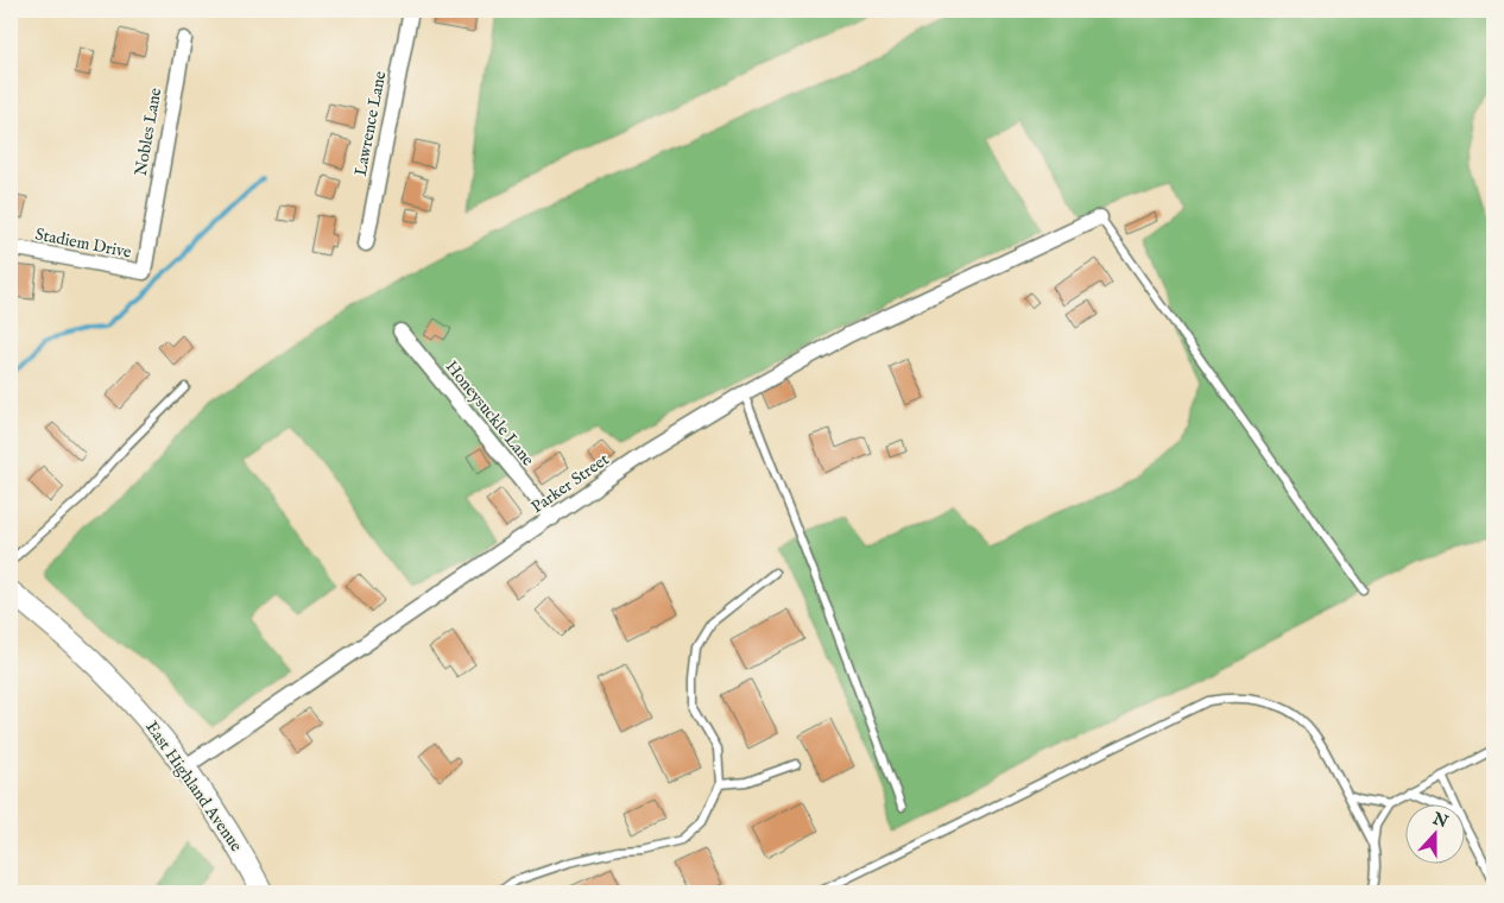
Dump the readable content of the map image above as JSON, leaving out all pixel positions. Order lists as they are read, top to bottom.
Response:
{
  "streets": {
    "street": [
      "Lawrence Lane",
      "Nobles Lane",
      "Stadiem Drive",
      "Honeysuckle Lane",
      "Parker Street",
      "East Highland Avenue"
    ]
  },
  "crossings": [
    ["Nobles Lane", "Stadiem Drive"],
    ["Honeysuckle Lane", "Parker Street"],
    ["Parker Street", "East Highland Avenue"]
  ],
  "north": "top"
}
